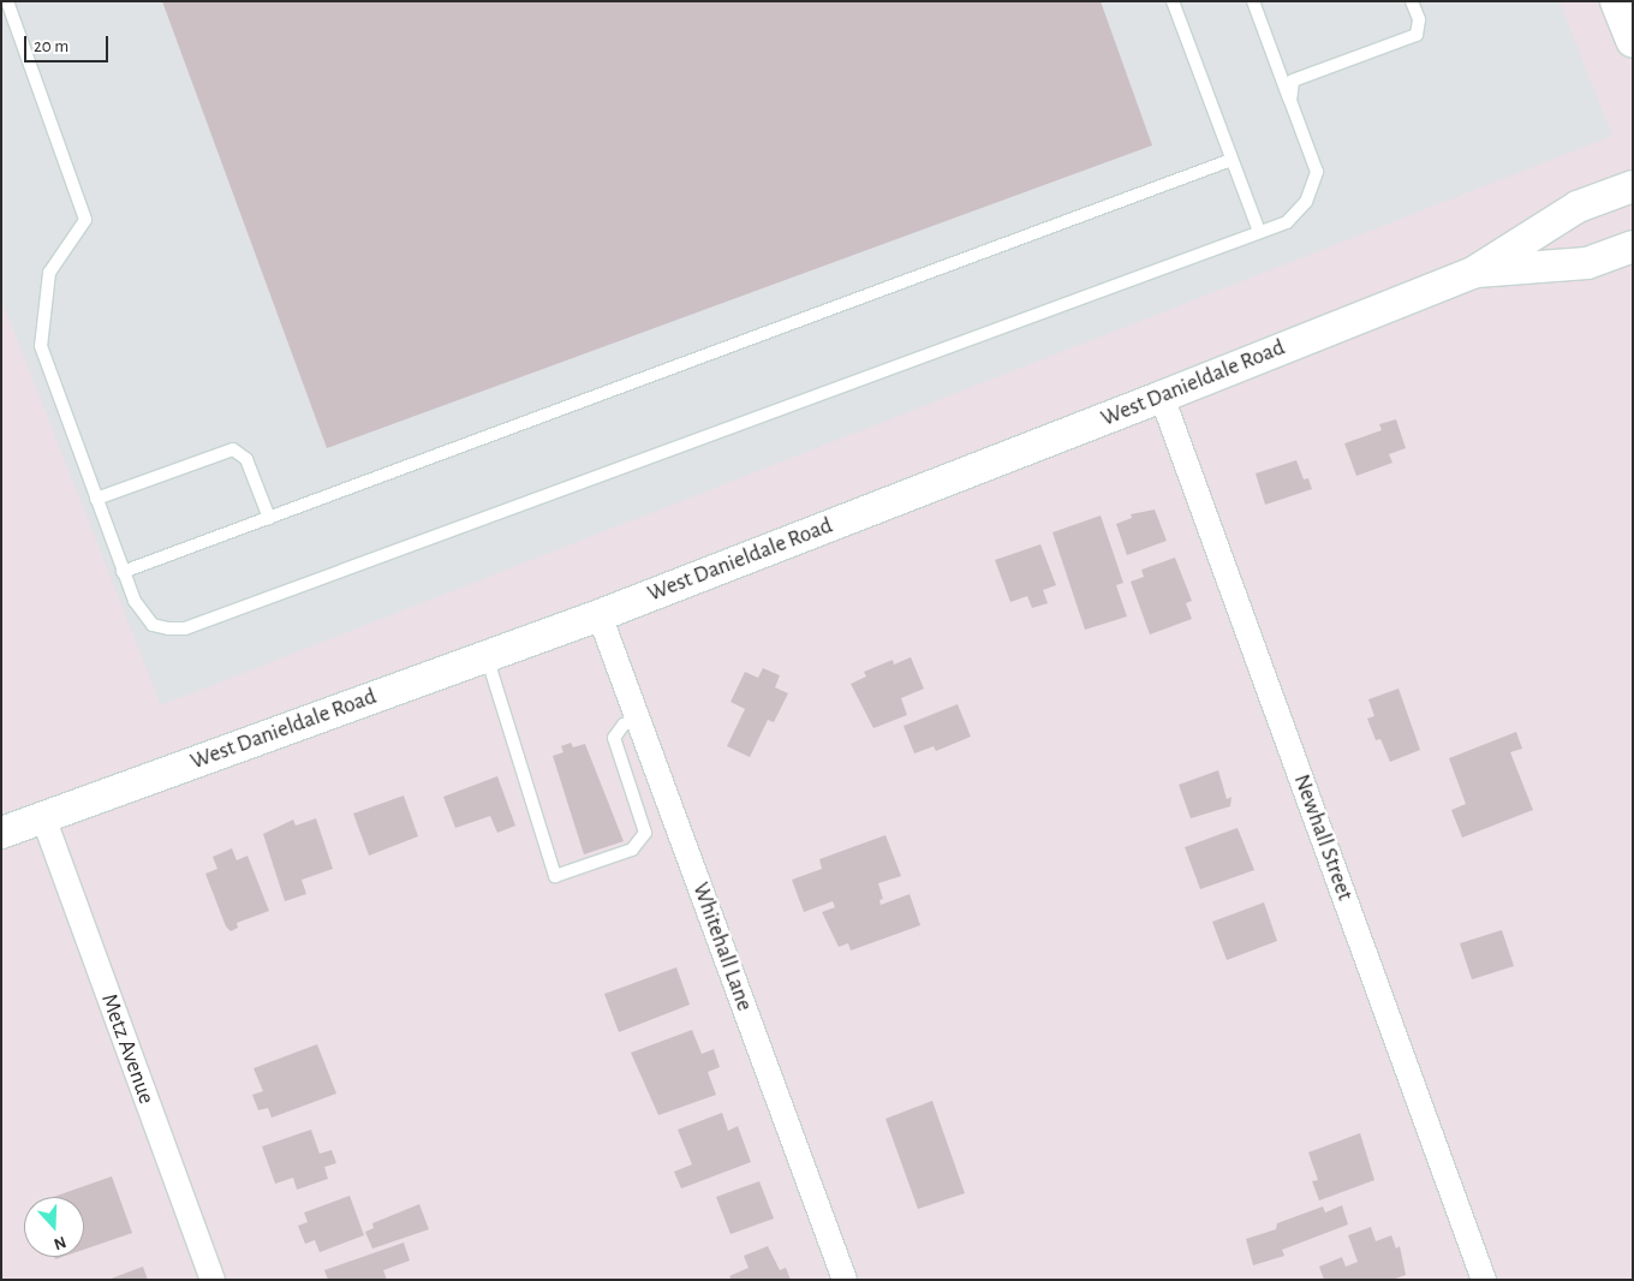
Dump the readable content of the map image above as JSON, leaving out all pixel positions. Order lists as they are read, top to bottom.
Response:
{
  "streets": {
    "street": [
      "West Danieldale Road",
      "Newhall Street",
      "Whitehall Lane",
      "Metz Avenue"
    ]
  },
  "crossings": [
    ["West Danieldale Road", "Newhall Street"],
    ["West Danieldale Road", "Whitehall Lane"],
    ["West Danieldale Road", "Metz Avenue"]
  ],
  "scale_bar": "20 m",
  "north": "bottom"
}
